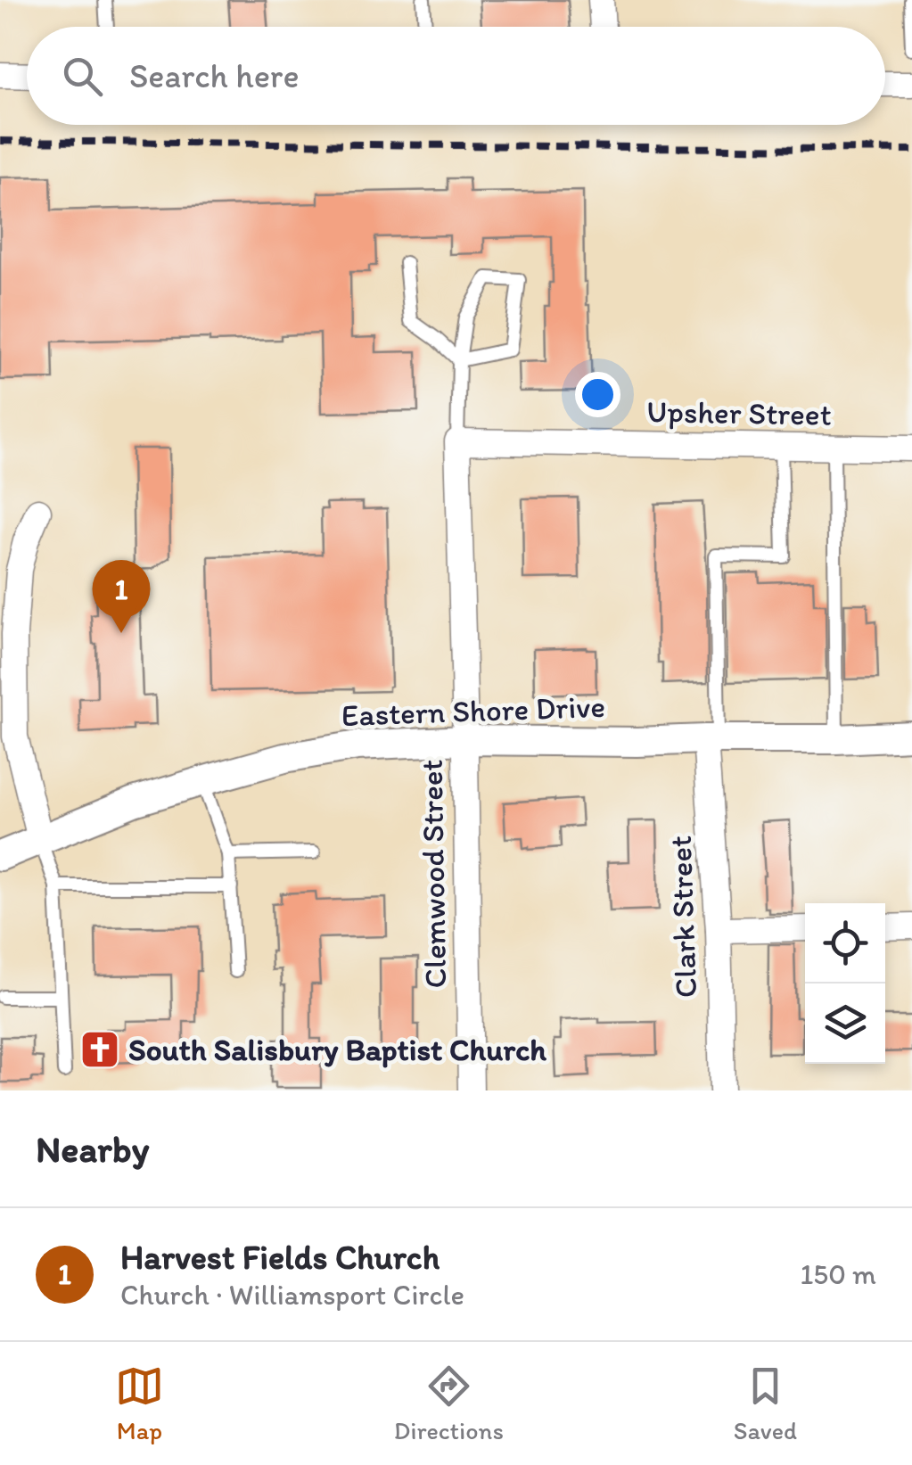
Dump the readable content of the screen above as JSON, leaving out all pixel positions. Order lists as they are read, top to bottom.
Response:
{
  "streets": {
    "street": [
      "Upsher Street",
      "Eastern Shore Drive",
      "Clemwood Street",
      "Clark Street"
    ]
  },
  "crossings": [
    ["Upsher Street", "Clemwood Street"],
    ["Eastern Shore Drive", "Clemwood Street"],
    ["Eastern Shore Drive", "Clark Street"]
  ],
  "places": {
    "church": ["South Salisbury Baptist Church"]
  },
  "page": {
    "search": "Search here",
    "pins": "1",
    "heading": "Nearby",
    "list": [
      {
        "mark": "1",
        "name": "Harvest Fields Church",
        "note": "Church · Williamsport Circle",
        "value": "150 m"
      }
    ],
    "nav": ["Map", "Directions", "Saved"]
  }
}
